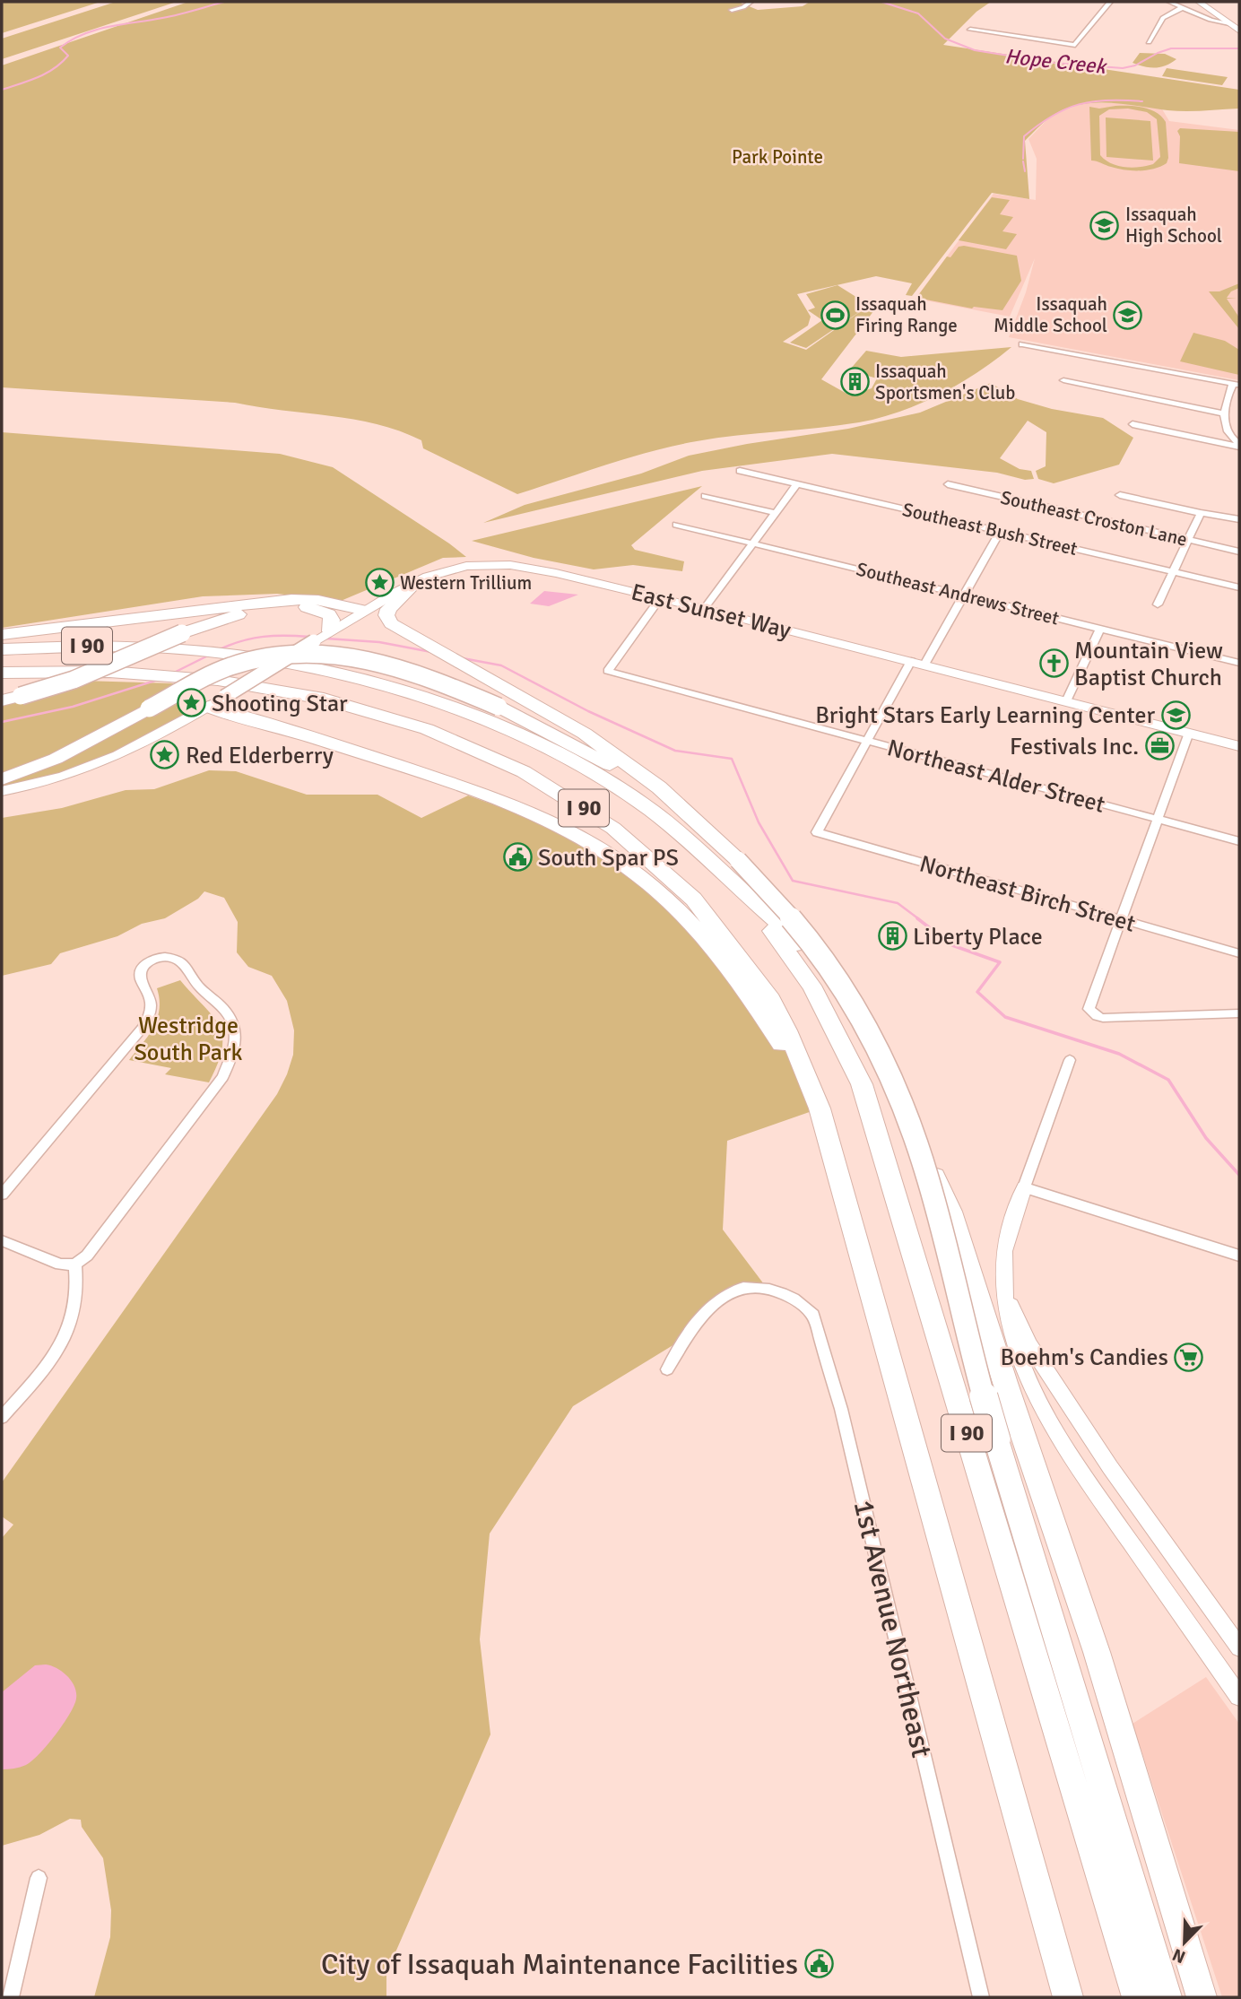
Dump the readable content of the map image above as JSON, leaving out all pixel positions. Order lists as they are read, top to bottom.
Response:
{
  "streets": {
    "highway": ["I 90"],
    "main road": ["East Sunset Way"],
    "street": [
      "Southeast Croston Lane",
      "Southeast Bush Street",
      "Southeast Andrews Street",
      "Northeast Alder Street",
      "Northeast Birch Street",
      "1st Avenue Northeast"
    ]
  },
  "crossings": [
    ["East Sunset Way", "I 90"],
    ["East Sunset Way", "Northeast Alder Street"],
    ["Northeast Alder Street", "Northeast Birch Street"]
  ],
  "water": ["Hope Creek"],
  "parks": ["Park Pointe", "Westridge South Park"],
  "places": {
    "school or university": ["Issaquah High School", "Issaquah Middle School", "Bright Stars Early Learning Center"],
    "sports": ["Issaquah Firing Range"],
    "building": ["Issaquah Sportsmen's Club", "Liberty Place"],
    "place": ["Western Trillium", "Shooting Star", "Red Elderberry"],
    "church": ["Mountain View Baptist Church"],
    "office": ["Festivals Inc."],
    "public building": ["South Spar PS", "City of Issaquah Maintenance Facilities"],
    "supermarket": ["Boehm's Candies"]
  },
  "north": "bottom left"
}
